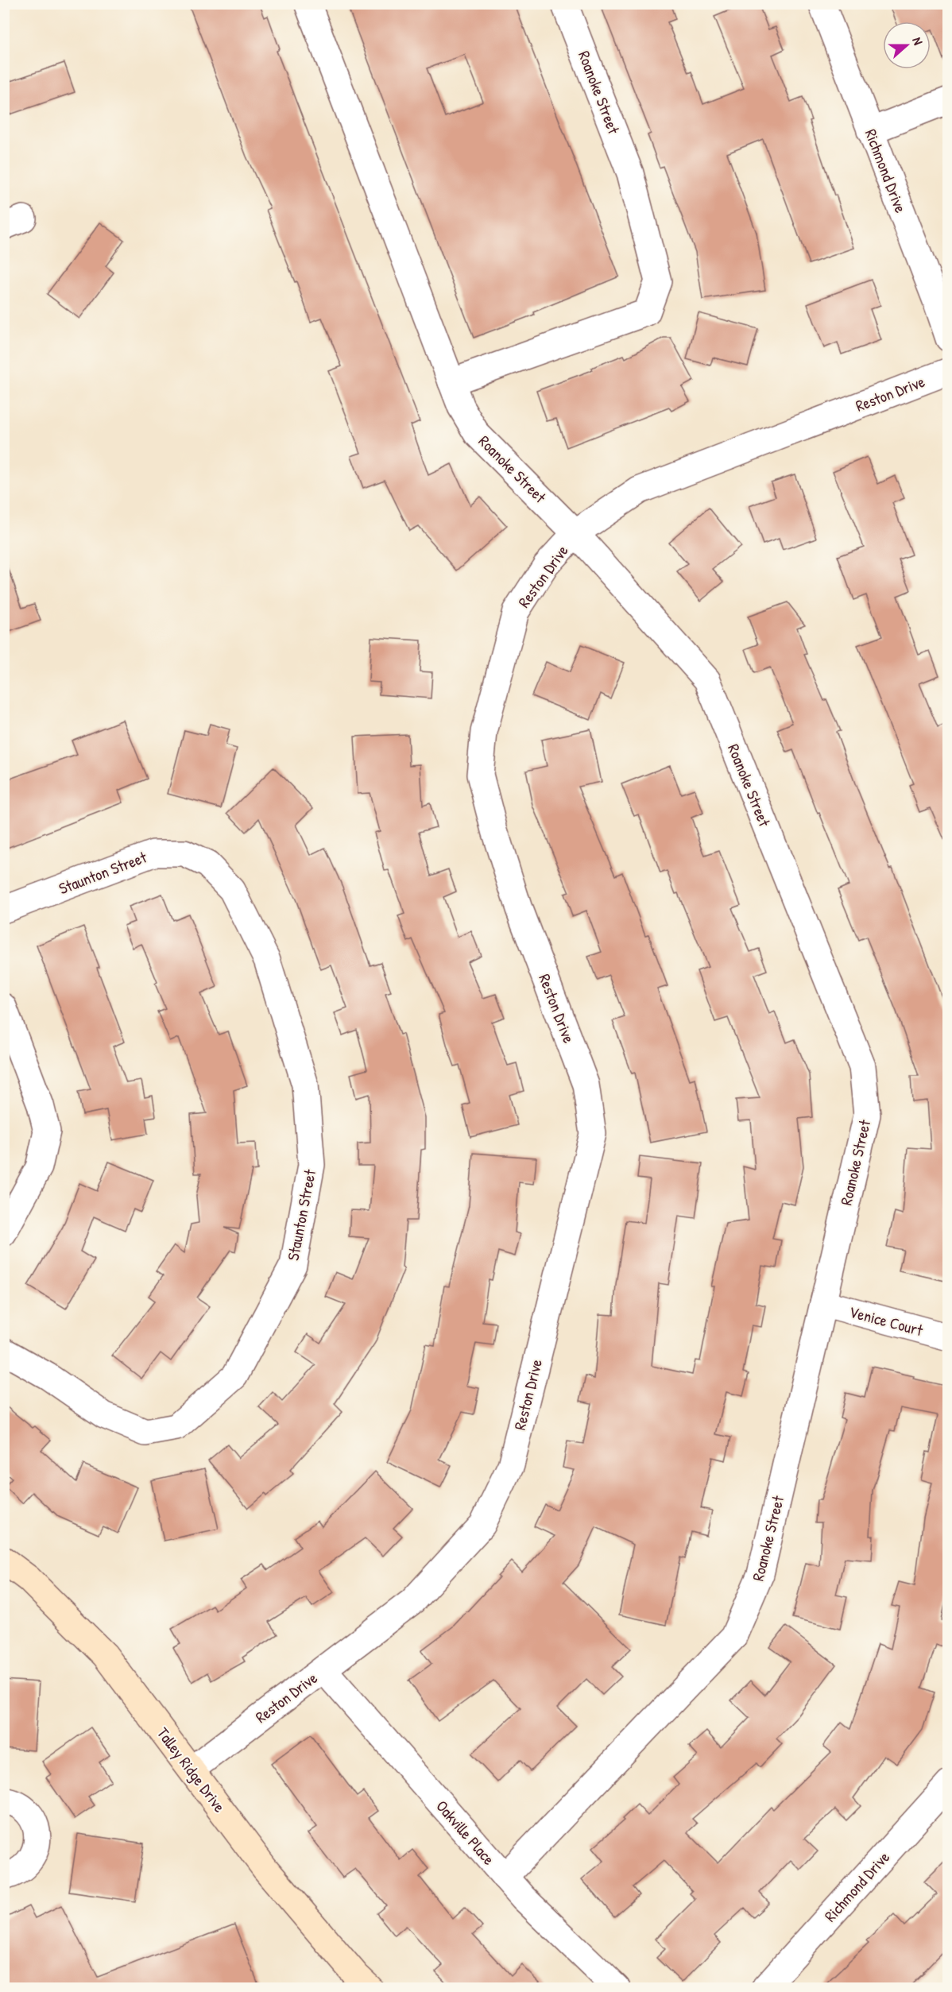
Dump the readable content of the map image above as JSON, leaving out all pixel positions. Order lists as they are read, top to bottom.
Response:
{
  "streets": {
    "street": [
      "Roanoke Street",
      "Richmond Drive",
      "Reston Drive",
      "Staunton Street",
      "Venice Court",
      "Talley Ridge Drive",
      "Oakville Place"
    ]
  },
  "crossings": [
    ["Roanoke Street", "Reston Drive"],
    ["Roanoke Street", "Venice Court"],
    ["Roanoke Street", "Oakville Place"],
    ["Reston Drive", "Talley Ridge Drive"],
    ["Reston Drive", "Oakville Place"]
  ],
  "north": "right"
}
